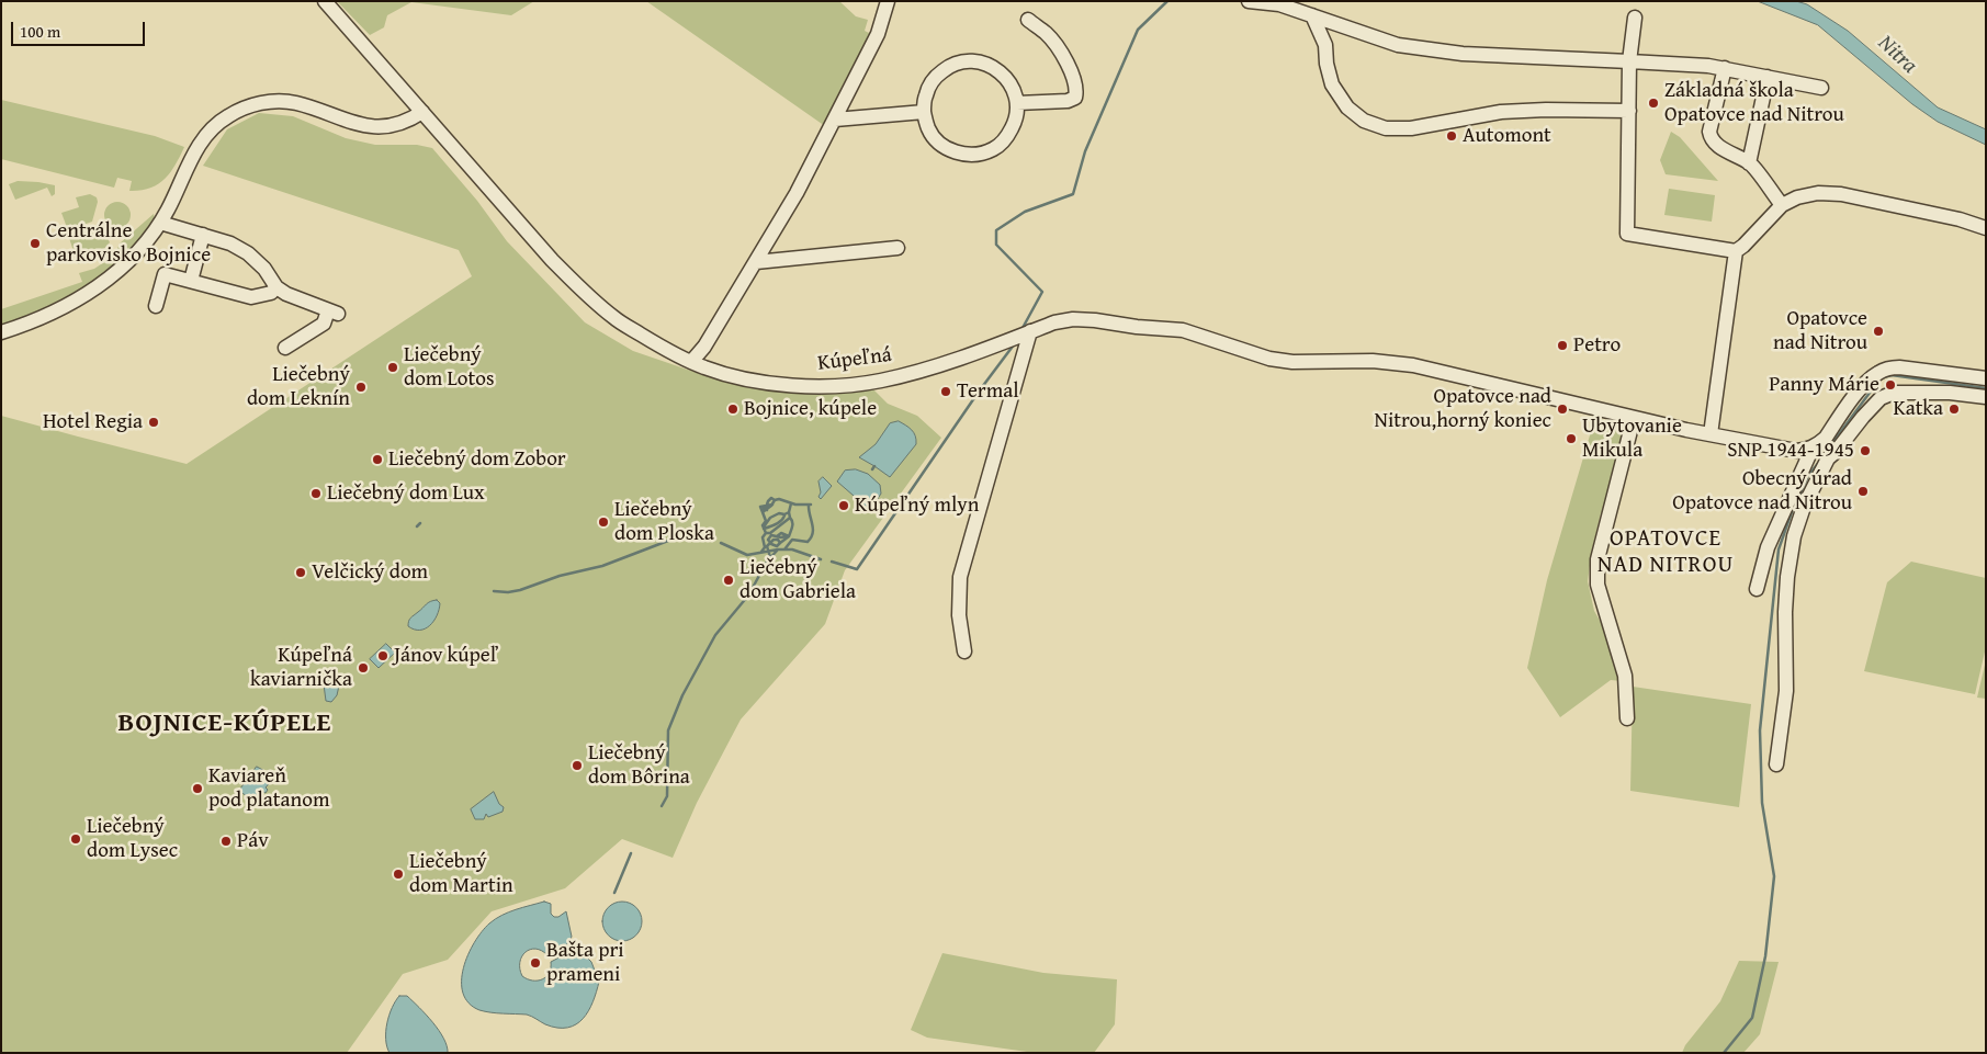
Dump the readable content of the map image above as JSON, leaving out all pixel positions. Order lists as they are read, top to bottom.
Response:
{
  "streets": {
    "street": ["Kúpeľná"]
  },
  "districts": ["OPATOVCE NAD NITROU", "BOJNICE-KÚPELE"],
  "water": ["Nitra"],
  "places": [
    "Základná škola Opatovce nad Nitrou",
    "Automont",
    "Centrálne parkovisko Bojnice",
    "Opatovce nad Nitrou",
    "Petro",
    "Liečebný dom Lotos",
    "Panny Márie",
    "Liečebný dom Leknín",
    "Termal",
    "Bojnice, kúpele",
    "Opatovce nad Nitrou,horný koniec",
    "Katka",
    "Hotel Regia",
    "Ubytovanie Mikula",
    "SNP 1944-1945",
    "Liečebný dom Zobor",
    "Obecný úrad Opatovce nad Nitrou",
    "Liečebný dom Lux",
    "Kúpeľný mlyn",
    "Liečebný dom Ploska",
    "Velčický dom",
    "Liečebný dom Gabriela",
    "Jánov kúpeľ",
    "Kúpeľná kaviarnička",
    "Liečebný dom Bôrina",
    "Kaviareň pod platanom",
    "Liečebný dom Lysec",
    "Páv",
    "Liečebný dom Martin",
    "Bašta pri prameni"
  ],
  "scale_bar": "100 m"
}
